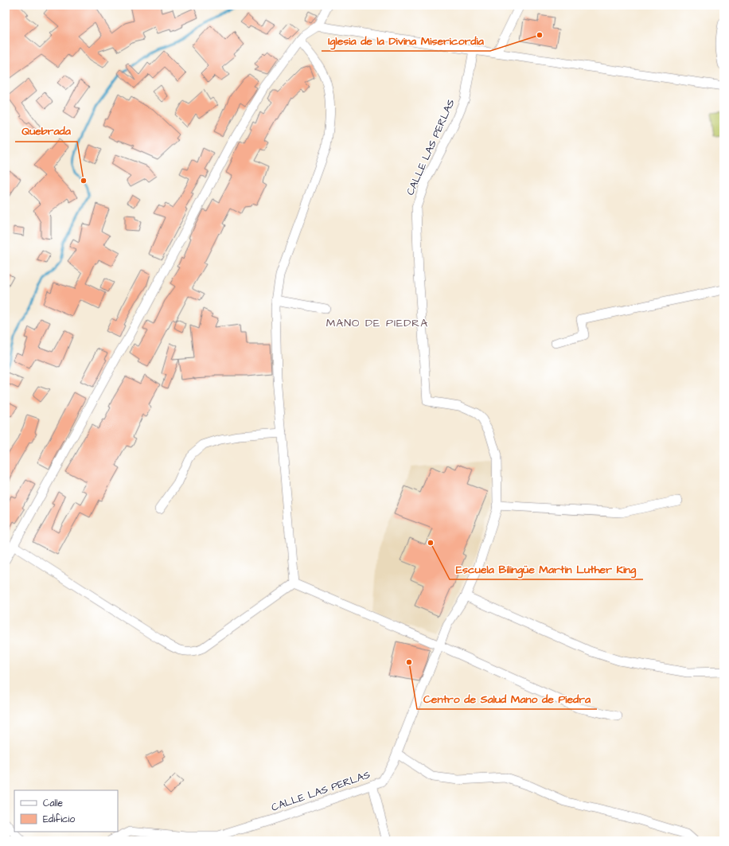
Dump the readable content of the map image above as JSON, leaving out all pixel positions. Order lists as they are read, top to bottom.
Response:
{
  "streets": {
    "street": ["CALLE LAS PERLAS"]
  },
  "districts": ["MANO DE PIEDRA"],
  "places": [
    "Iglesia de la Divina Misericordia",
    "Quebrada",
    "Escuela Bilingüe Martin Luther King",
    "Centro de Salud Mano de Piedra"
  ],
  "legend": ["Calle", "Edificio"]
}
